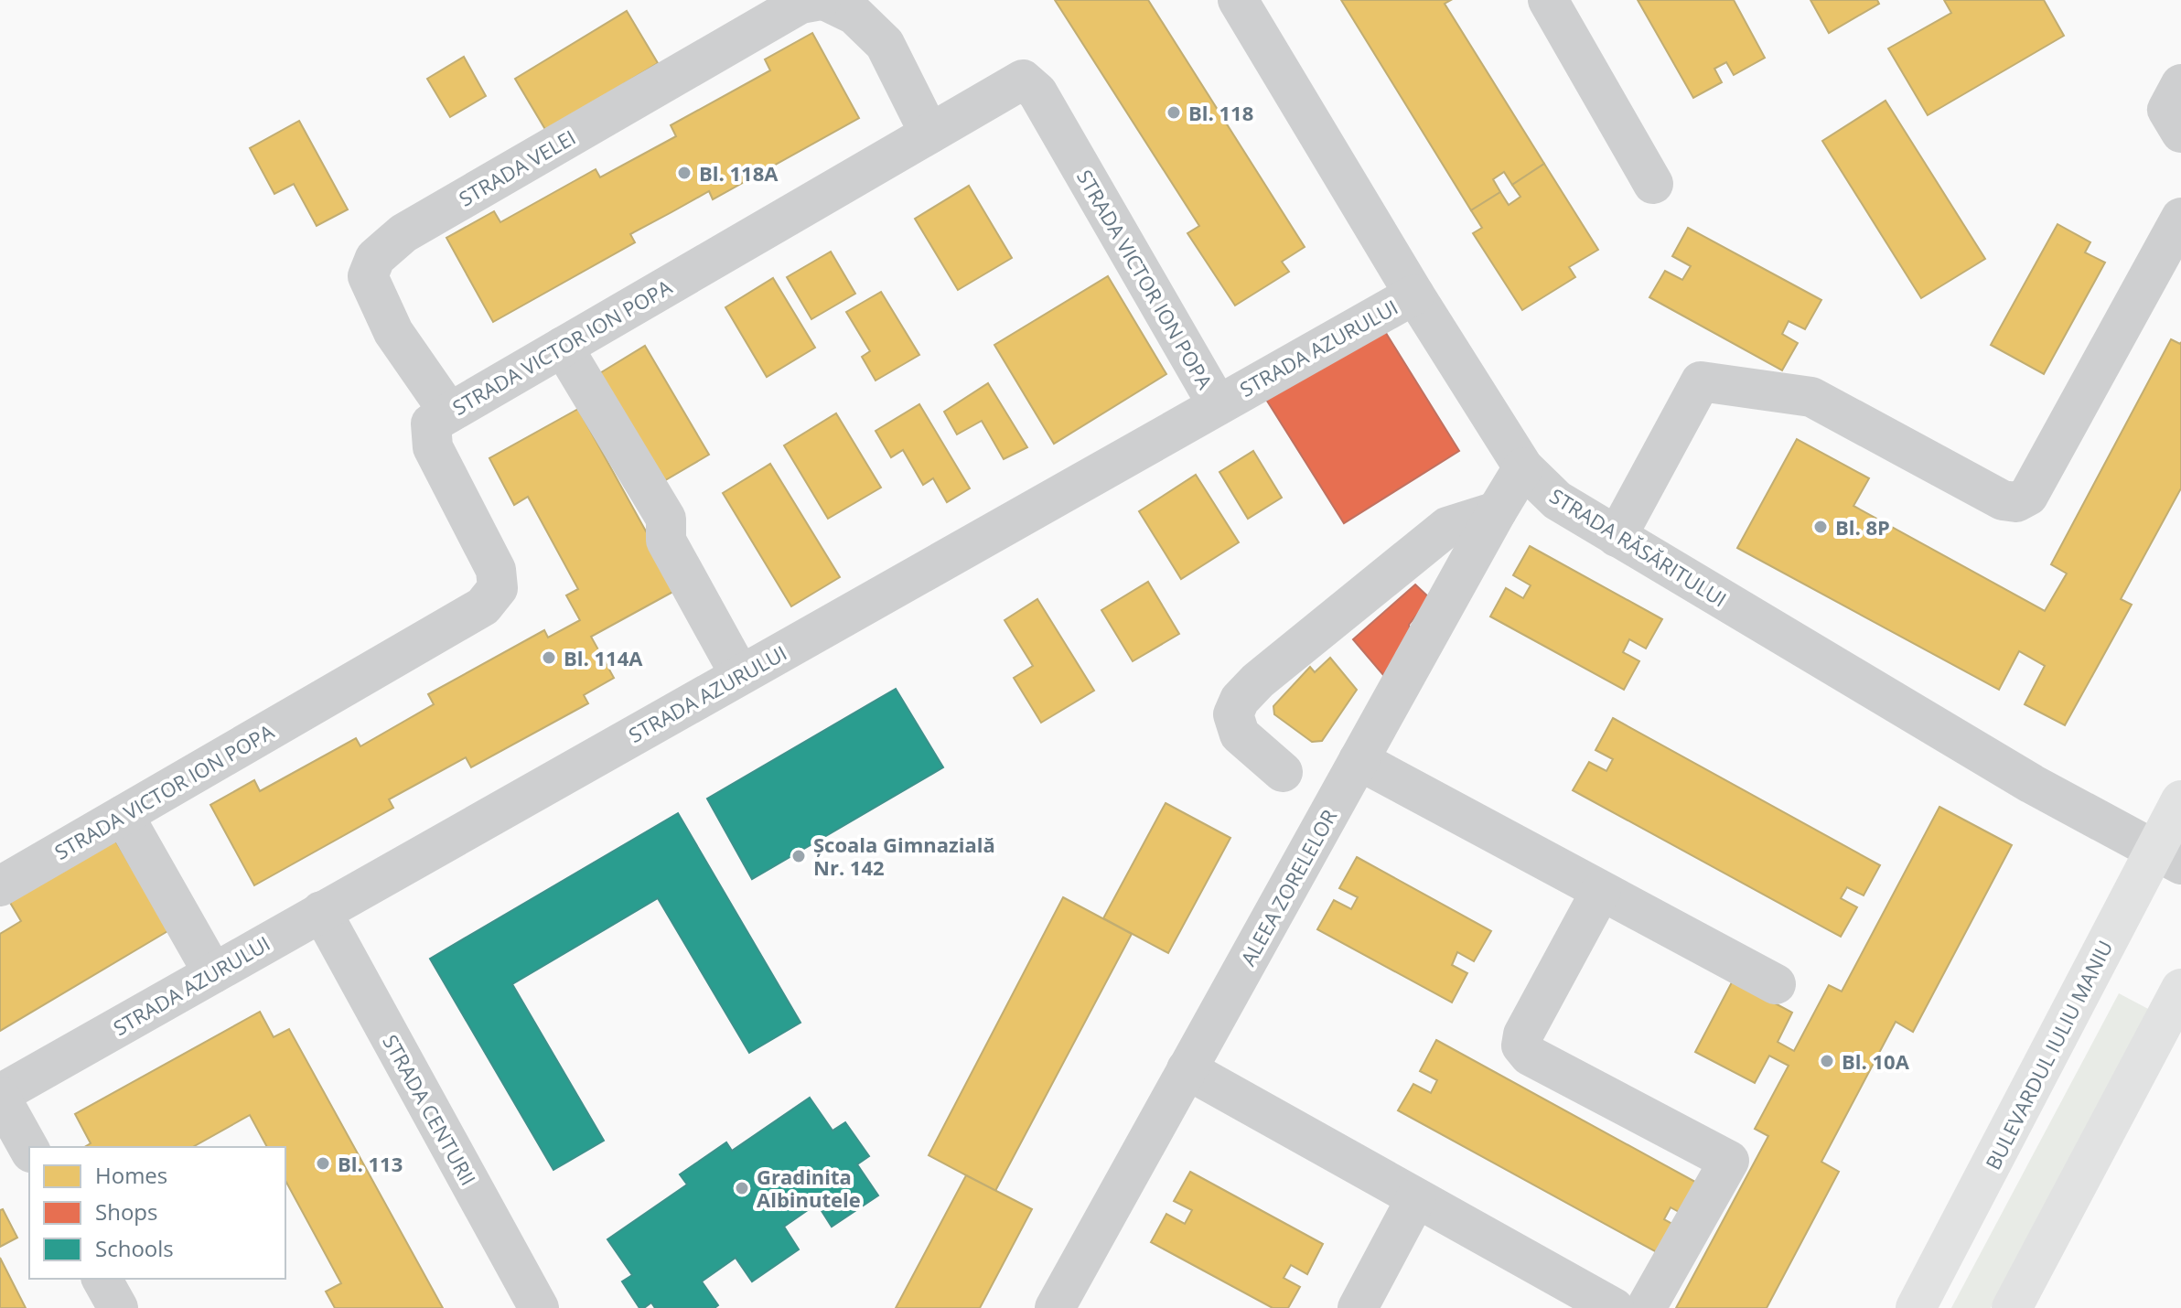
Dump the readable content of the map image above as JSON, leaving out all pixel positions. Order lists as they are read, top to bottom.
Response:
{
  "streets": {
    "main road": ["BULEVARDUL IULIU MANIU"],
    "street": [
      "STRADA VELEI",
      "STRADA VICTOR ION POPA",
      "STRADA AZURULUI",
      "STRADA RĂSĂRITULUI",
      "ALEEA ZORELELOR",
      "STRADA CENTURII"
    ]
  },
  "crossings": [
    ["STRADA VELEI", "STRADA VICTOR ION POPA"],
    ["STRADA VICTOR ION POPA", "STRADA AZURULUI"],
    ["STRADA AZURULUI", "STRADA RĂSĂRITULUI"],
    ["STRADA AZURULUI", "STRADA CENTURII"],
    ["STRADA RĂSĂRITULUI", "ALEEA ZORELELOR"],
    ["STRADA RĂSĂRITULUI", "BULEVARDUL IULIU MANIU"]
  ],
  "places": [
    "Bl. 118",
    "Bl. 118A",
    "Bl. 8P",
    "Bl. 114A",
    "Școala Gimnazială Nr. 142",
    "Bl. 10A",
    "Bl. 113",
    "Gradinita Albinutele"
  ],
  "legend": ["Homes", "Shops", "Schools"]
}
